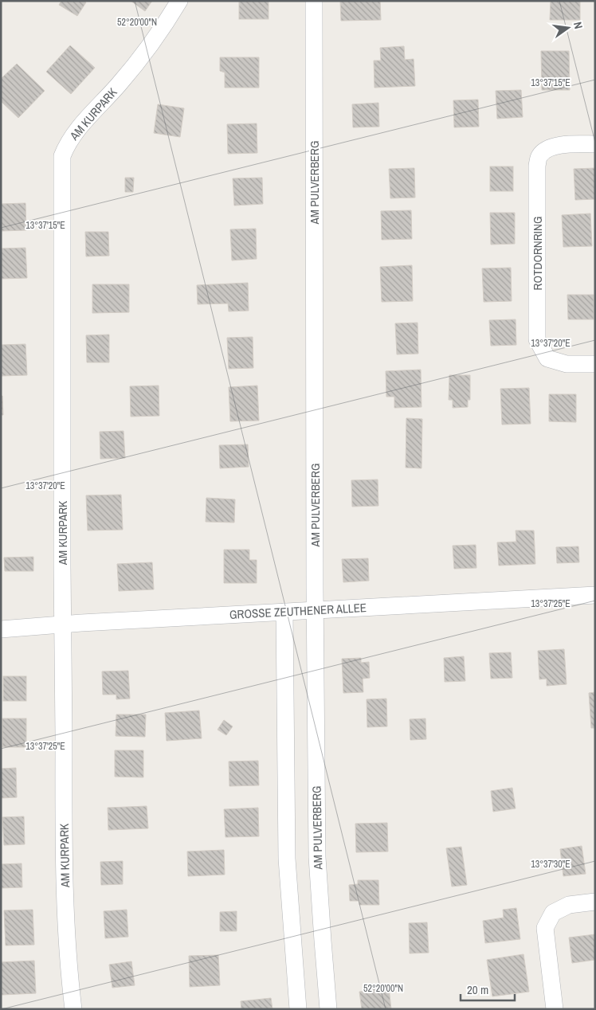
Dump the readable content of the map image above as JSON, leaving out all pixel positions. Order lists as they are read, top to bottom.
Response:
{
  "streets": {
    "street": [
      "AM KURPARK",
      "AM PULVERBERG",
      "ROTDORNRING",
      "GROSSE ZEUTHENER ALLEE"
    ]
  },
  "crossings": [
    ["AM KURPARK", "GROSSE ZEUTHENER ALLEE"],
    ["AM PULVERBERG", "GROSSE ZEUTHENER ALLEE"]
  ],
  "scale_bar": "20 m",
  "north": "right",
  "coordinates": [
    "52°20'00\"N",
    "13°37'15\"E",
    "13°37'20\"E",
    "13°37'25\"E",
    "13°37'30\"E"
  ]
}
